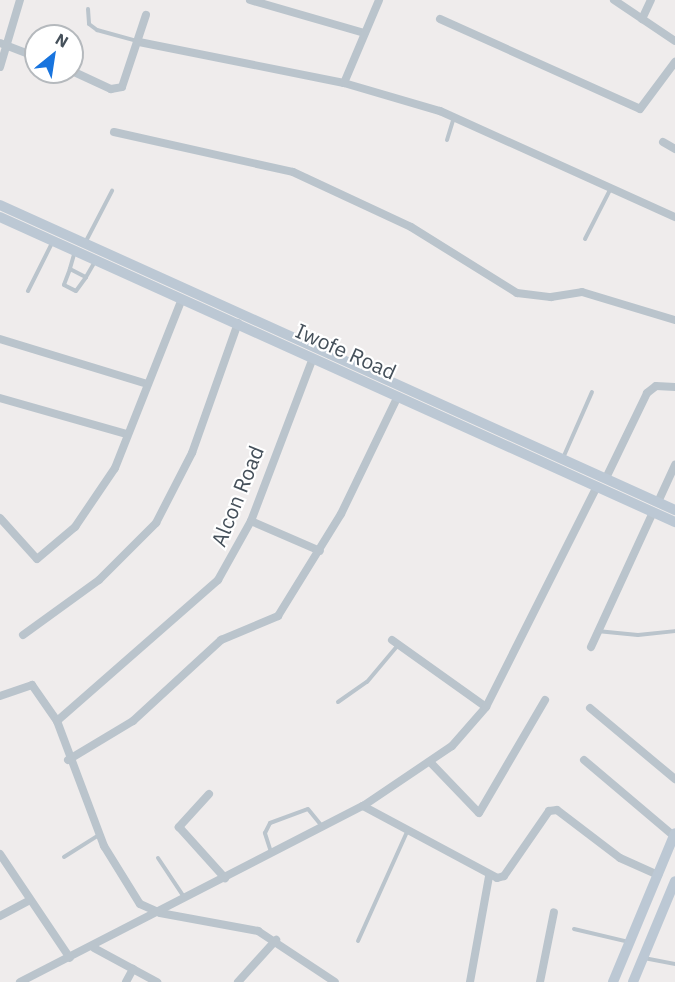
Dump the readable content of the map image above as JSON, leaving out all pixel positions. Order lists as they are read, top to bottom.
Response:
{
  "streets": {
    "street": ["Iwofe Road", "Alcon Road"]
  },
  "crossings": [
    ["Iwofe Road", "Alcon Road"]
  ],
  "north": "top right"
}
